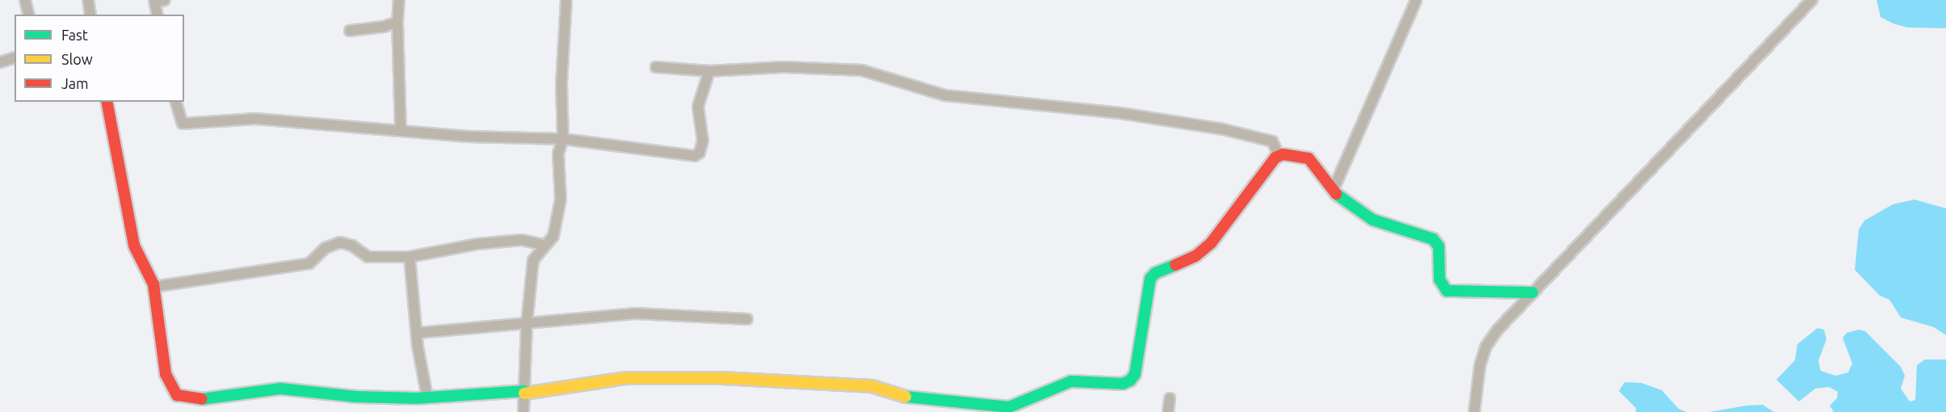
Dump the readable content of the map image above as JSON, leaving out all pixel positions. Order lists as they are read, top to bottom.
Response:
{
  "legend": ["Fast", "Slow", "Jam"]
}
